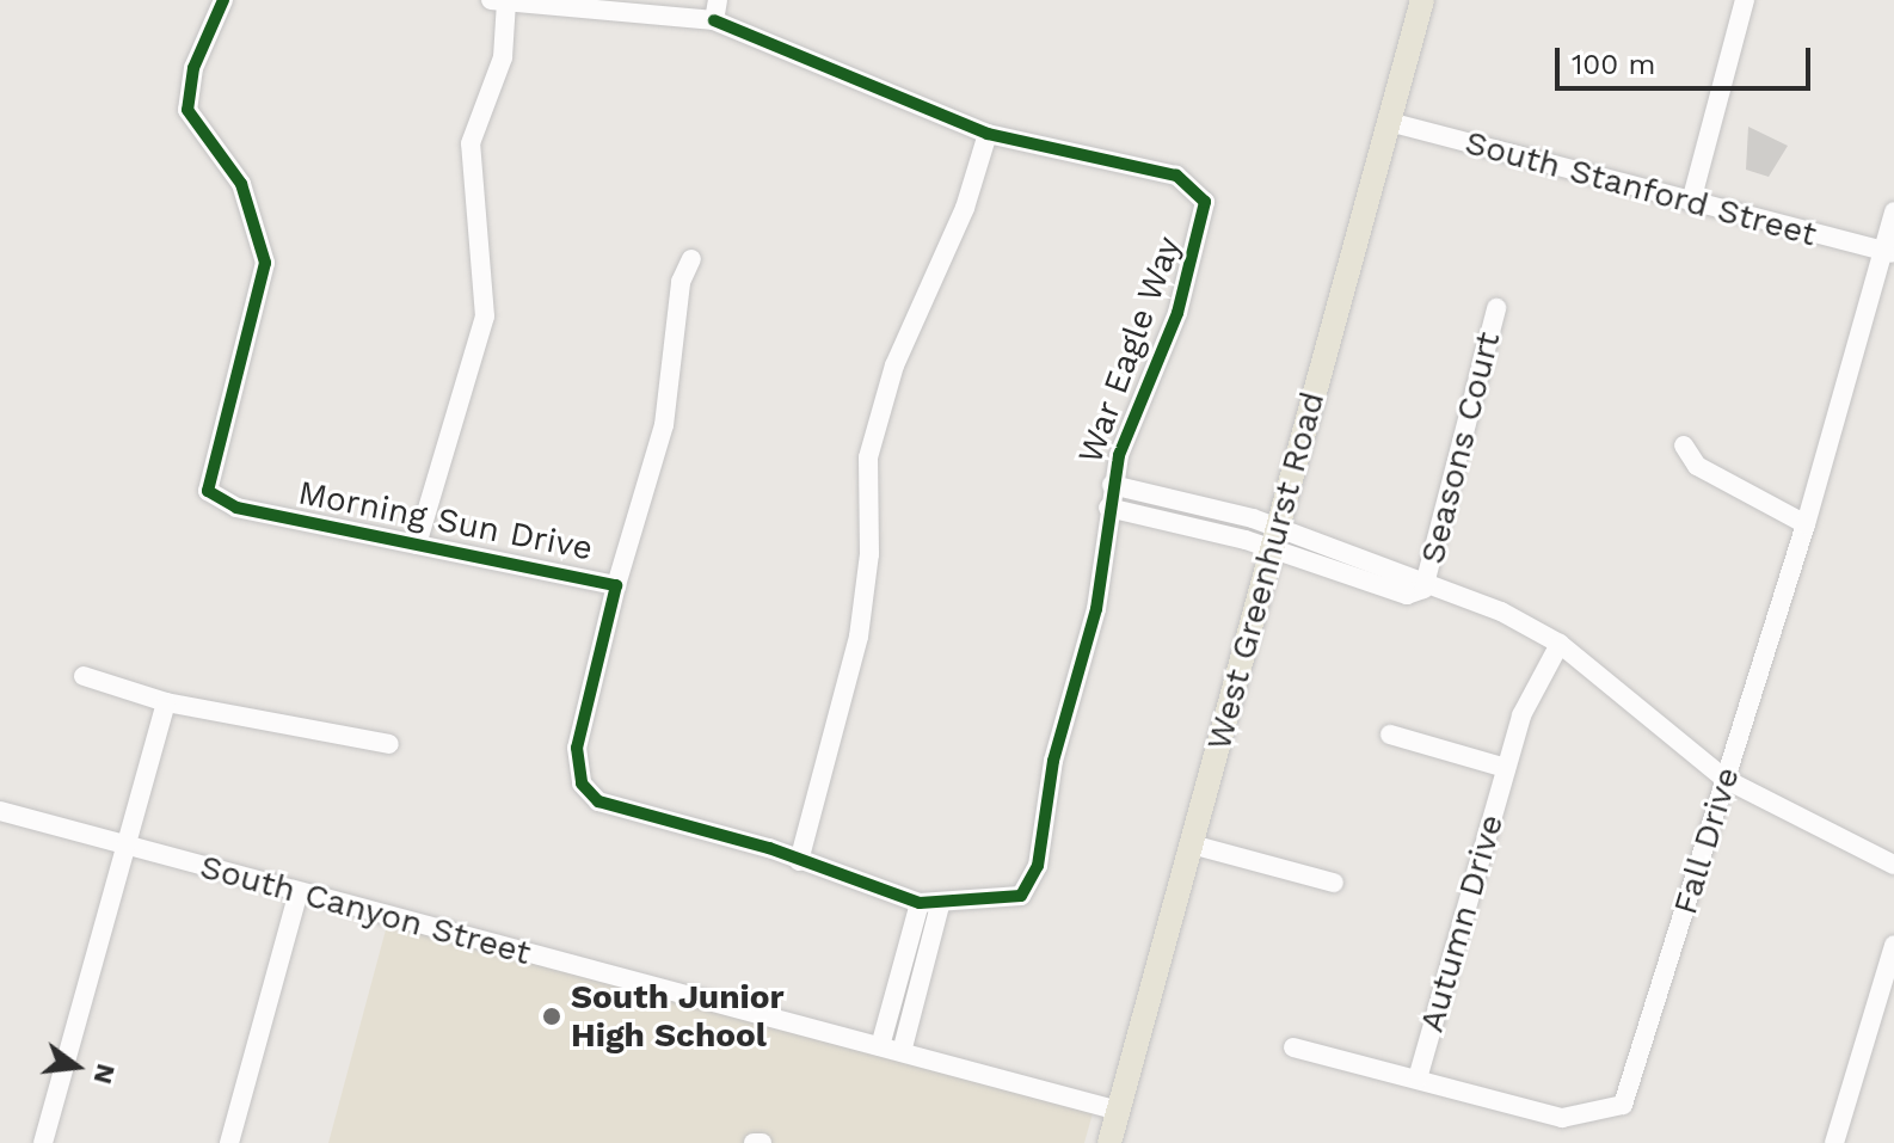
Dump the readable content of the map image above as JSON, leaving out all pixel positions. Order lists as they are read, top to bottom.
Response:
{
  "streets": {
    "main road": ["West Greenhurst Road"],
    "street": [
      "South Stanford Street",
      "War Eagle Way",
      "Seasons Court",
      "Morning Sun Drive",
      "Fall Drive",
      "South Canyon Street",
      "Autumn Drive"
    ]
  },
  "crossings": [
    ["South Stanford Street", "West Greenhurst Road"],
    ["South Stanford Street", "Fall Drive"],
    ["War Eagle Way", "Morning Sun Drive"],
    ["War Eagle Way", "West Greenhurst Road"],
    ["West Greenhurst Road", "South Canyon Street"],
    ["Fall Drive", "Autumn Drive"]
  ],
  "places": ["South Junior High School"],
  "scale_bar": "100 m",
  "north": "right"
}
